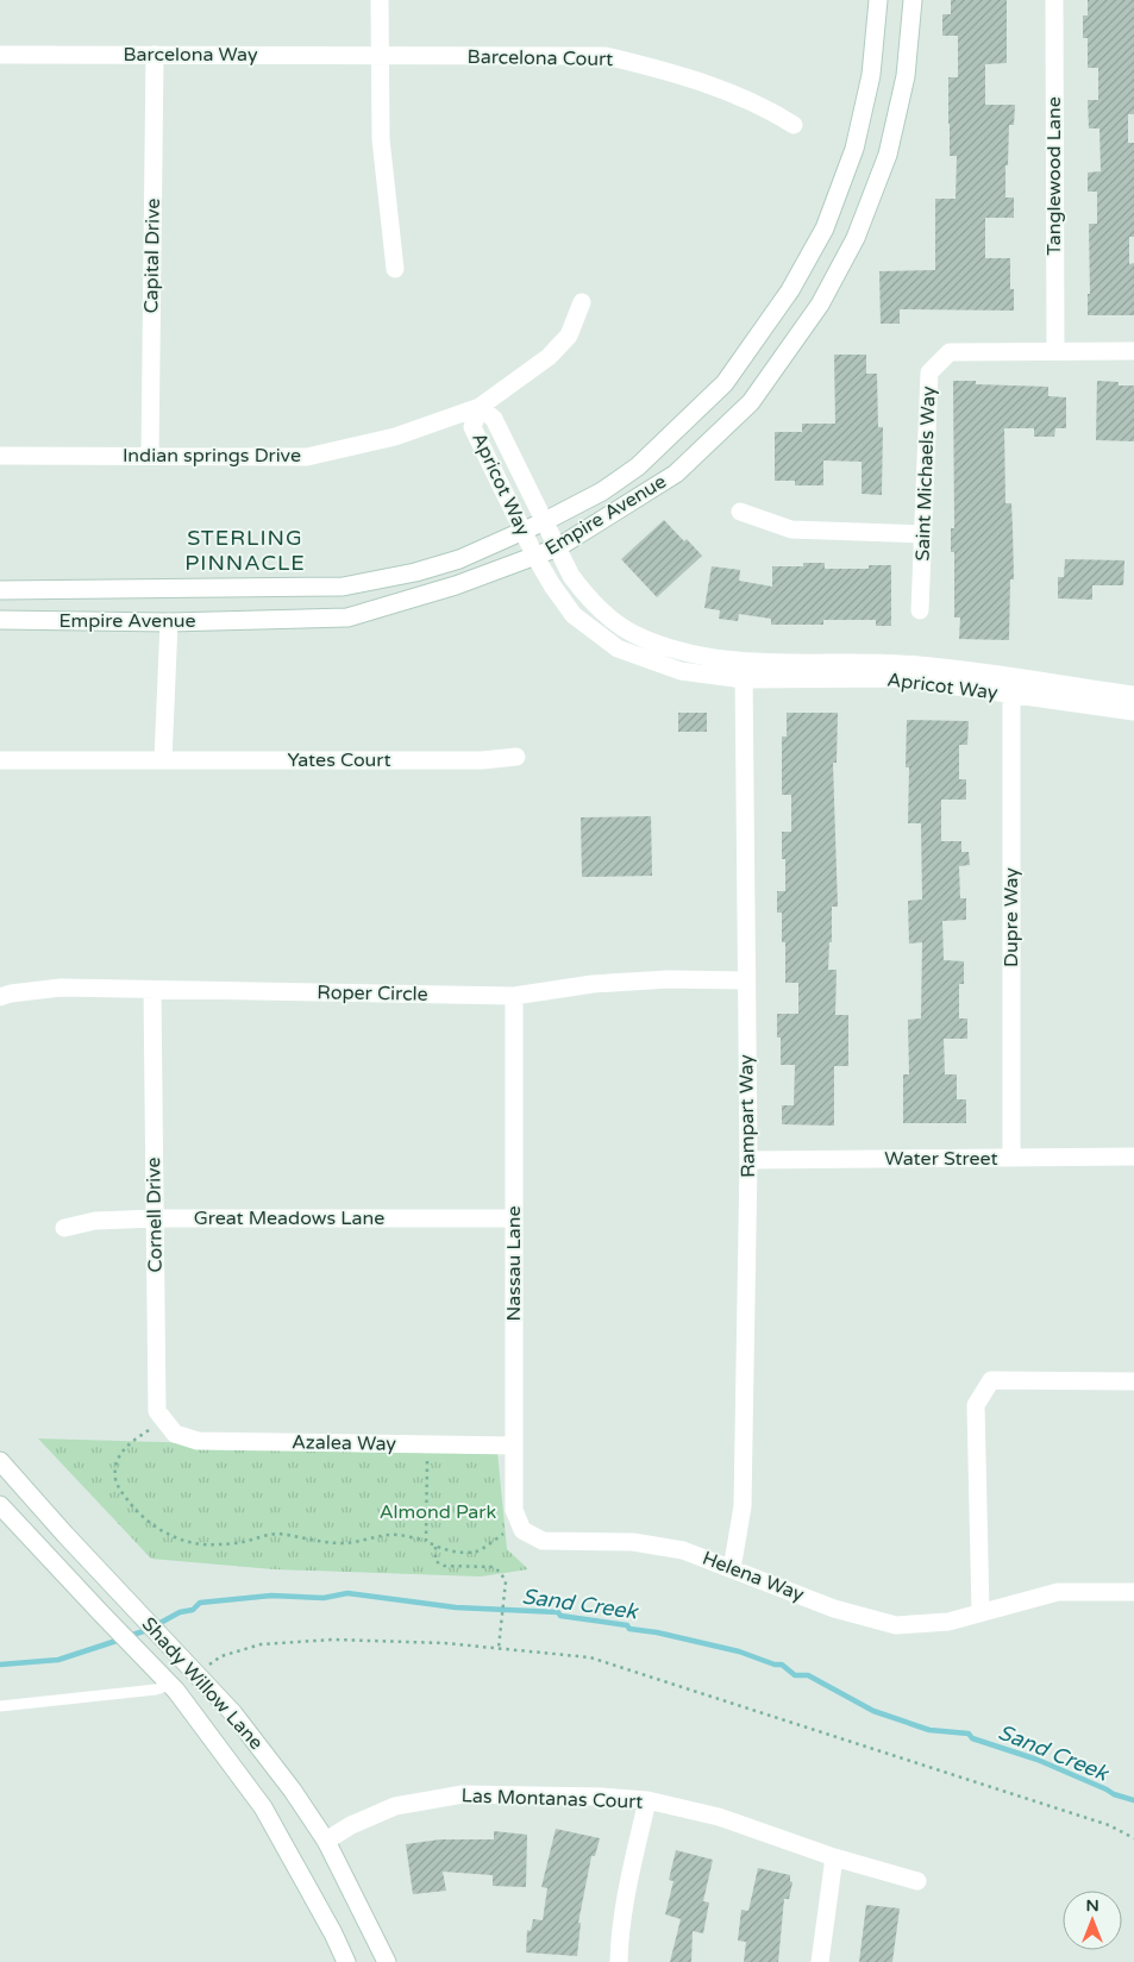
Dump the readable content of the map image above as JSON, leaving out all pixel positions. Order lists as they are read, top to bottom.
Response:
{
  "streets": {
    "street": [
      "Barcelona Way",
      "Barcelona Court",
      "Tanglewood Lane",
      "Capital Drive",
      "Indian springs Drive",
      "Saint Michaels Way",
      "Apricot Way",
      "Empire Avenue",
      "Yates Court",
      "Dupre Way",
      "Roper Circle",
      "Rampart Way",
      "Water Street",
      "Cornell Drive",
      "Great Meadows Lane",
      "Nassau Lane",
      "Azalea Way",
      "Helena Way",
      "Shady Willow Lane",
      "Las Montanas Court"
    ]
  },
  "crossings": [
    ["Barcelona Way", "Barcelona Court"],
    ["Barcelona Way", "Capital Drive"],
    ["Tanglewood Lane", "Saint Michaels Way"],
    ["Capital Drive", "Indian springs Drive"],
    ["Indian springs Drive", "Apricot Way"],
    ["Apricot Way", "Empire Avenue"],
    ["Apricot Way", "Dupre Way"],
    ["Apricot Way", "Rampart Way"],
    ["Dupre Way", "Water Street"],
    ["Roper Circle", "Rampart Way"],
    ["Roper Circle", "Cornell Drive"],
    ["Roper Circle", "Nassau Lane"],
    ["Rampart Way", "Water Street"],
    ["Rampart Way", "Helena Way"],
    ["Cornell Drive", "Great Meadows Lane"],
    ["Cornell Drive", "Azalea Way"],
    ["Great Meadows Lane", "Nassau Lane"],
    ["Nassau Lane", "Azalea Way"],
    ["Nassau Lane", "Helena Way"],
    ["Shady Willow Lane", "Las Montanas Court"]
  ],
  "districts": ["STERLING PINNACLE"],
  "water": ["Sand Creek"],
  "parks": ["Almond Park"],
  "north": "top"
}
